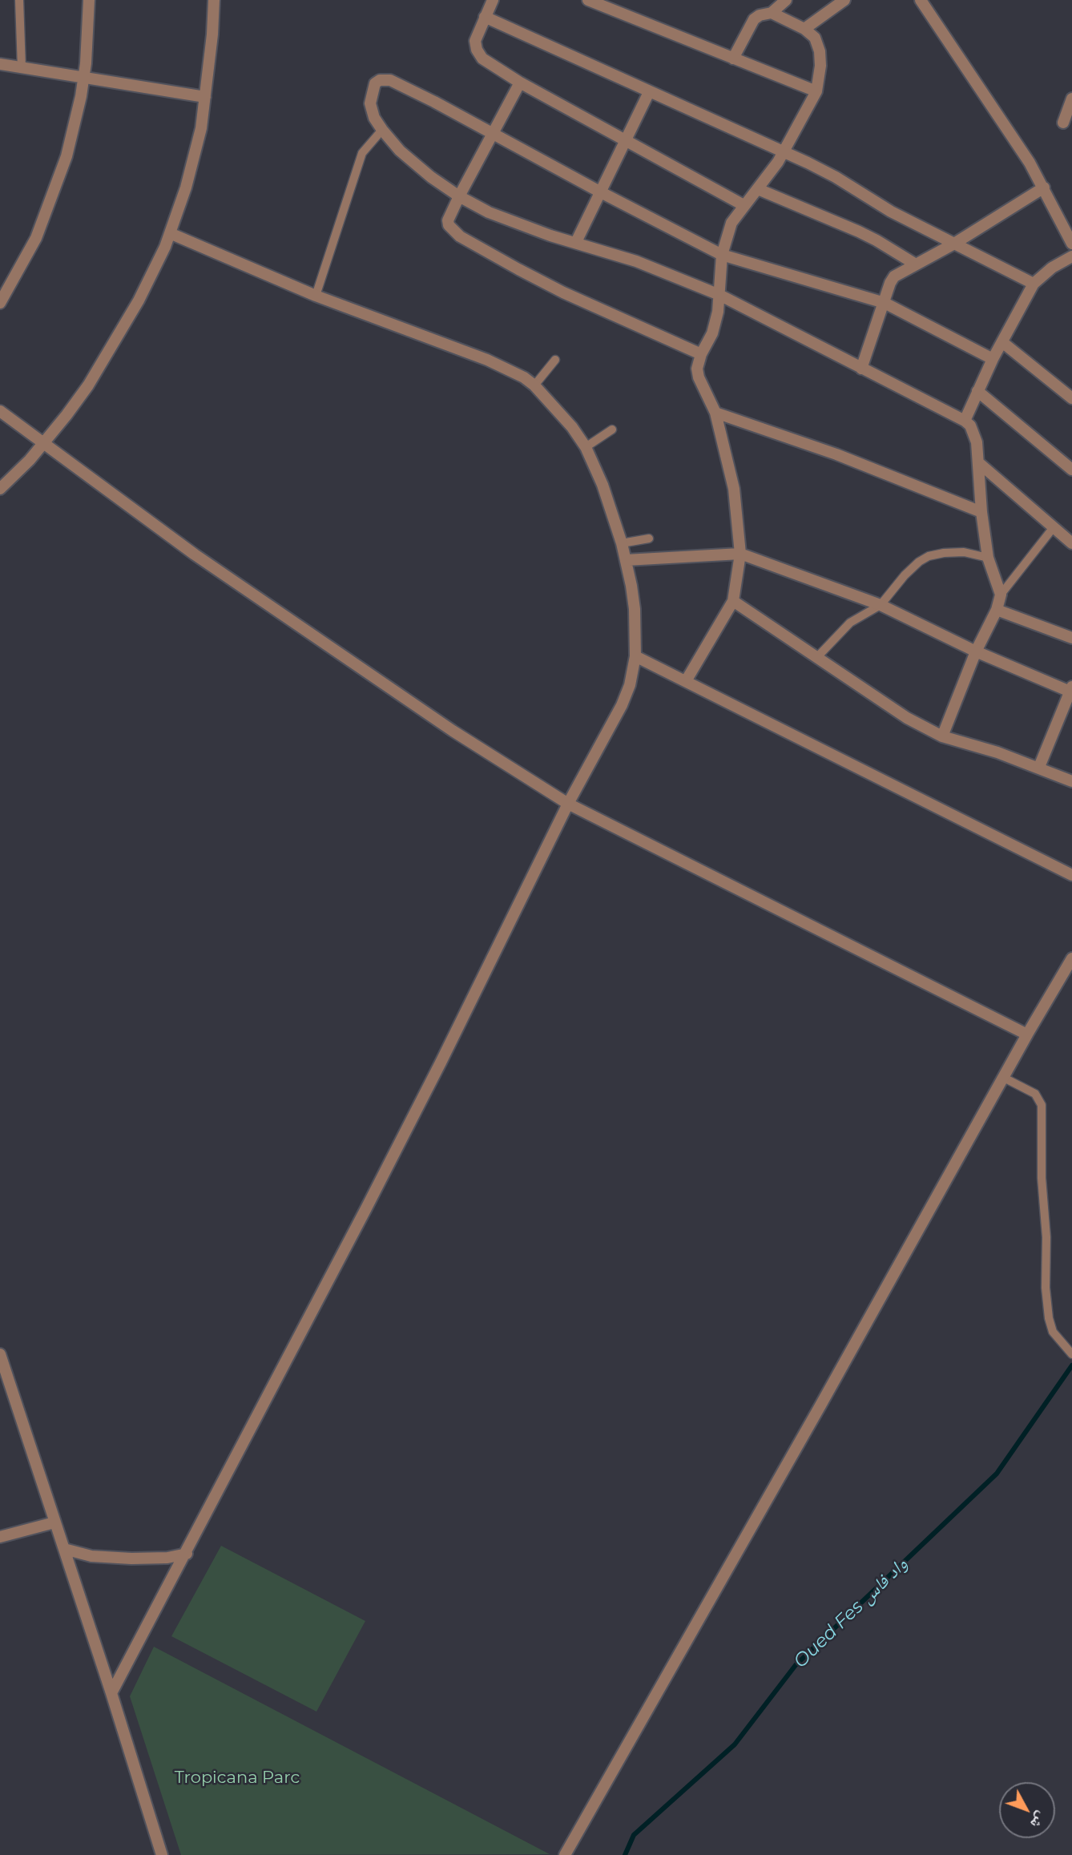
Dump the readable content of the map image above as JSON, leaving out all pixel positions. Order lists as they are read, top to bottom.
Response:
{
  "water": ["Oued Fes واد فاس"],
  "parks": ["Tropicana Parc"],
  "north": "bottom right"
}
